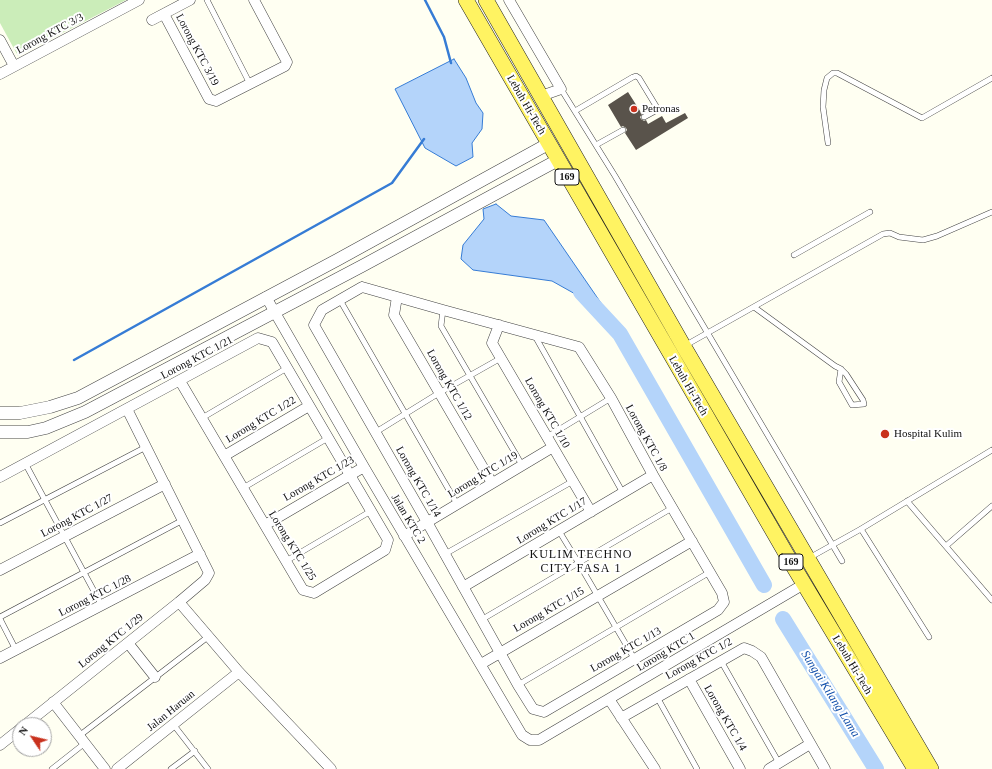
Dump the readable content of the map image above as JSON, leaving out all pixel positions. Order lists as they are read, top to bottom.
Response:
{
  "streets": {
    "main road": ["Lebuh Hi-Tech", "169"],
    "street": [
      "Lorong KTC 3/3",
      "Lorong KTC 3/19",
      "Lorong KTC 1/21",
      "Lorong KTC 1/12",
      "Lorong KTC 1/10",
      "Lorong KTC 1/22",
      "Lorong KTC 1/8",
      "Lorong KTC 1/19",
      "Lorong KTC 1/23",
      "Lorong KTC 1/14",
      "Lorong KTC 1/27",
      "Jalan KTC 2",
      "Lorong KTC 1/17",
      "Lorong KTC 1/25",
      "Lorong KTC 1/28",
      "Lorong KTC 1/15",
      "Lorong KTC 1/29",
      "Lorong KTC 1/13",
      "Lorong KTC 1",
      "Lorong KTC 1/2",
      "Jalan Haruan",
      "Lorong KTC 1/4"
    ]
  },
  "crossings": [
    ["Lebuh Hi-Tech", "Lorong KTC 1"],
    ["Lorong KTC 1/21", "Lorong KTC 1/22"],
    ["Lorong KTC 1/21", "Lorong KTC 1/23"],
    ["Lorong KTC 1/21", "Lorong KTC 1/25"],
    ["Lorong KTC 1/12", "Lorong KTC 1/19"],
    ["Lorong KTC 1/10", "Lorong KTC 1/19"],
    ["Lorong KTC 1/10", "Lorong KTC 1/17"],
    ["Lorong KTC 1/22", "Lorong KTC 1/25"],
    ["Lorong KTC 1/8", "Lorong KTC 1/17"],
    ["Lorong KTC 1/8", "Lorong KTC 1/15"],
    ["Lorong KTC 1/8", "Lorong KTC 1/13"],
    ["Lorong KTC 1/19", "Lorong KTC 1/14"],
    ["Lorong KTC 1/19", "Jalan KTC 2"],
    ["Lorong KTC 1/23", "Jalan KTC 2"],
    ["Lorong KTC 1/23", "Lorong KTC 1/25"],
    ["Lorong KTC 1/14", "Lorong KTC 1/17"],
    ["Lorong KTC 1/14", "Lorong KTC 1/15"],
    ["Lorong KTC 1/14", "Lorong KTC 1/13"],
    ["Jalan KTC 2", "Lorong KTC 1/15"],
    ["Jalan KTC 2", "Lorong KTC 1"],
    ["Lorong KTC 1/28", "Lorong KTC 1/29"],
    ["Lorong KTC 1/15", "Lorong KTC 1/13"],
    ["Lorong KTC 1/2", "Lorong KTC 1/4"]
  ],
  "districts": ["KULIM TECHNO CITY FASA 1"],
  "water": ["Sungai Kilang Lama"],
  "places": ["Petronas", "Hospital Kulim"],
  "north": "top left"
}
